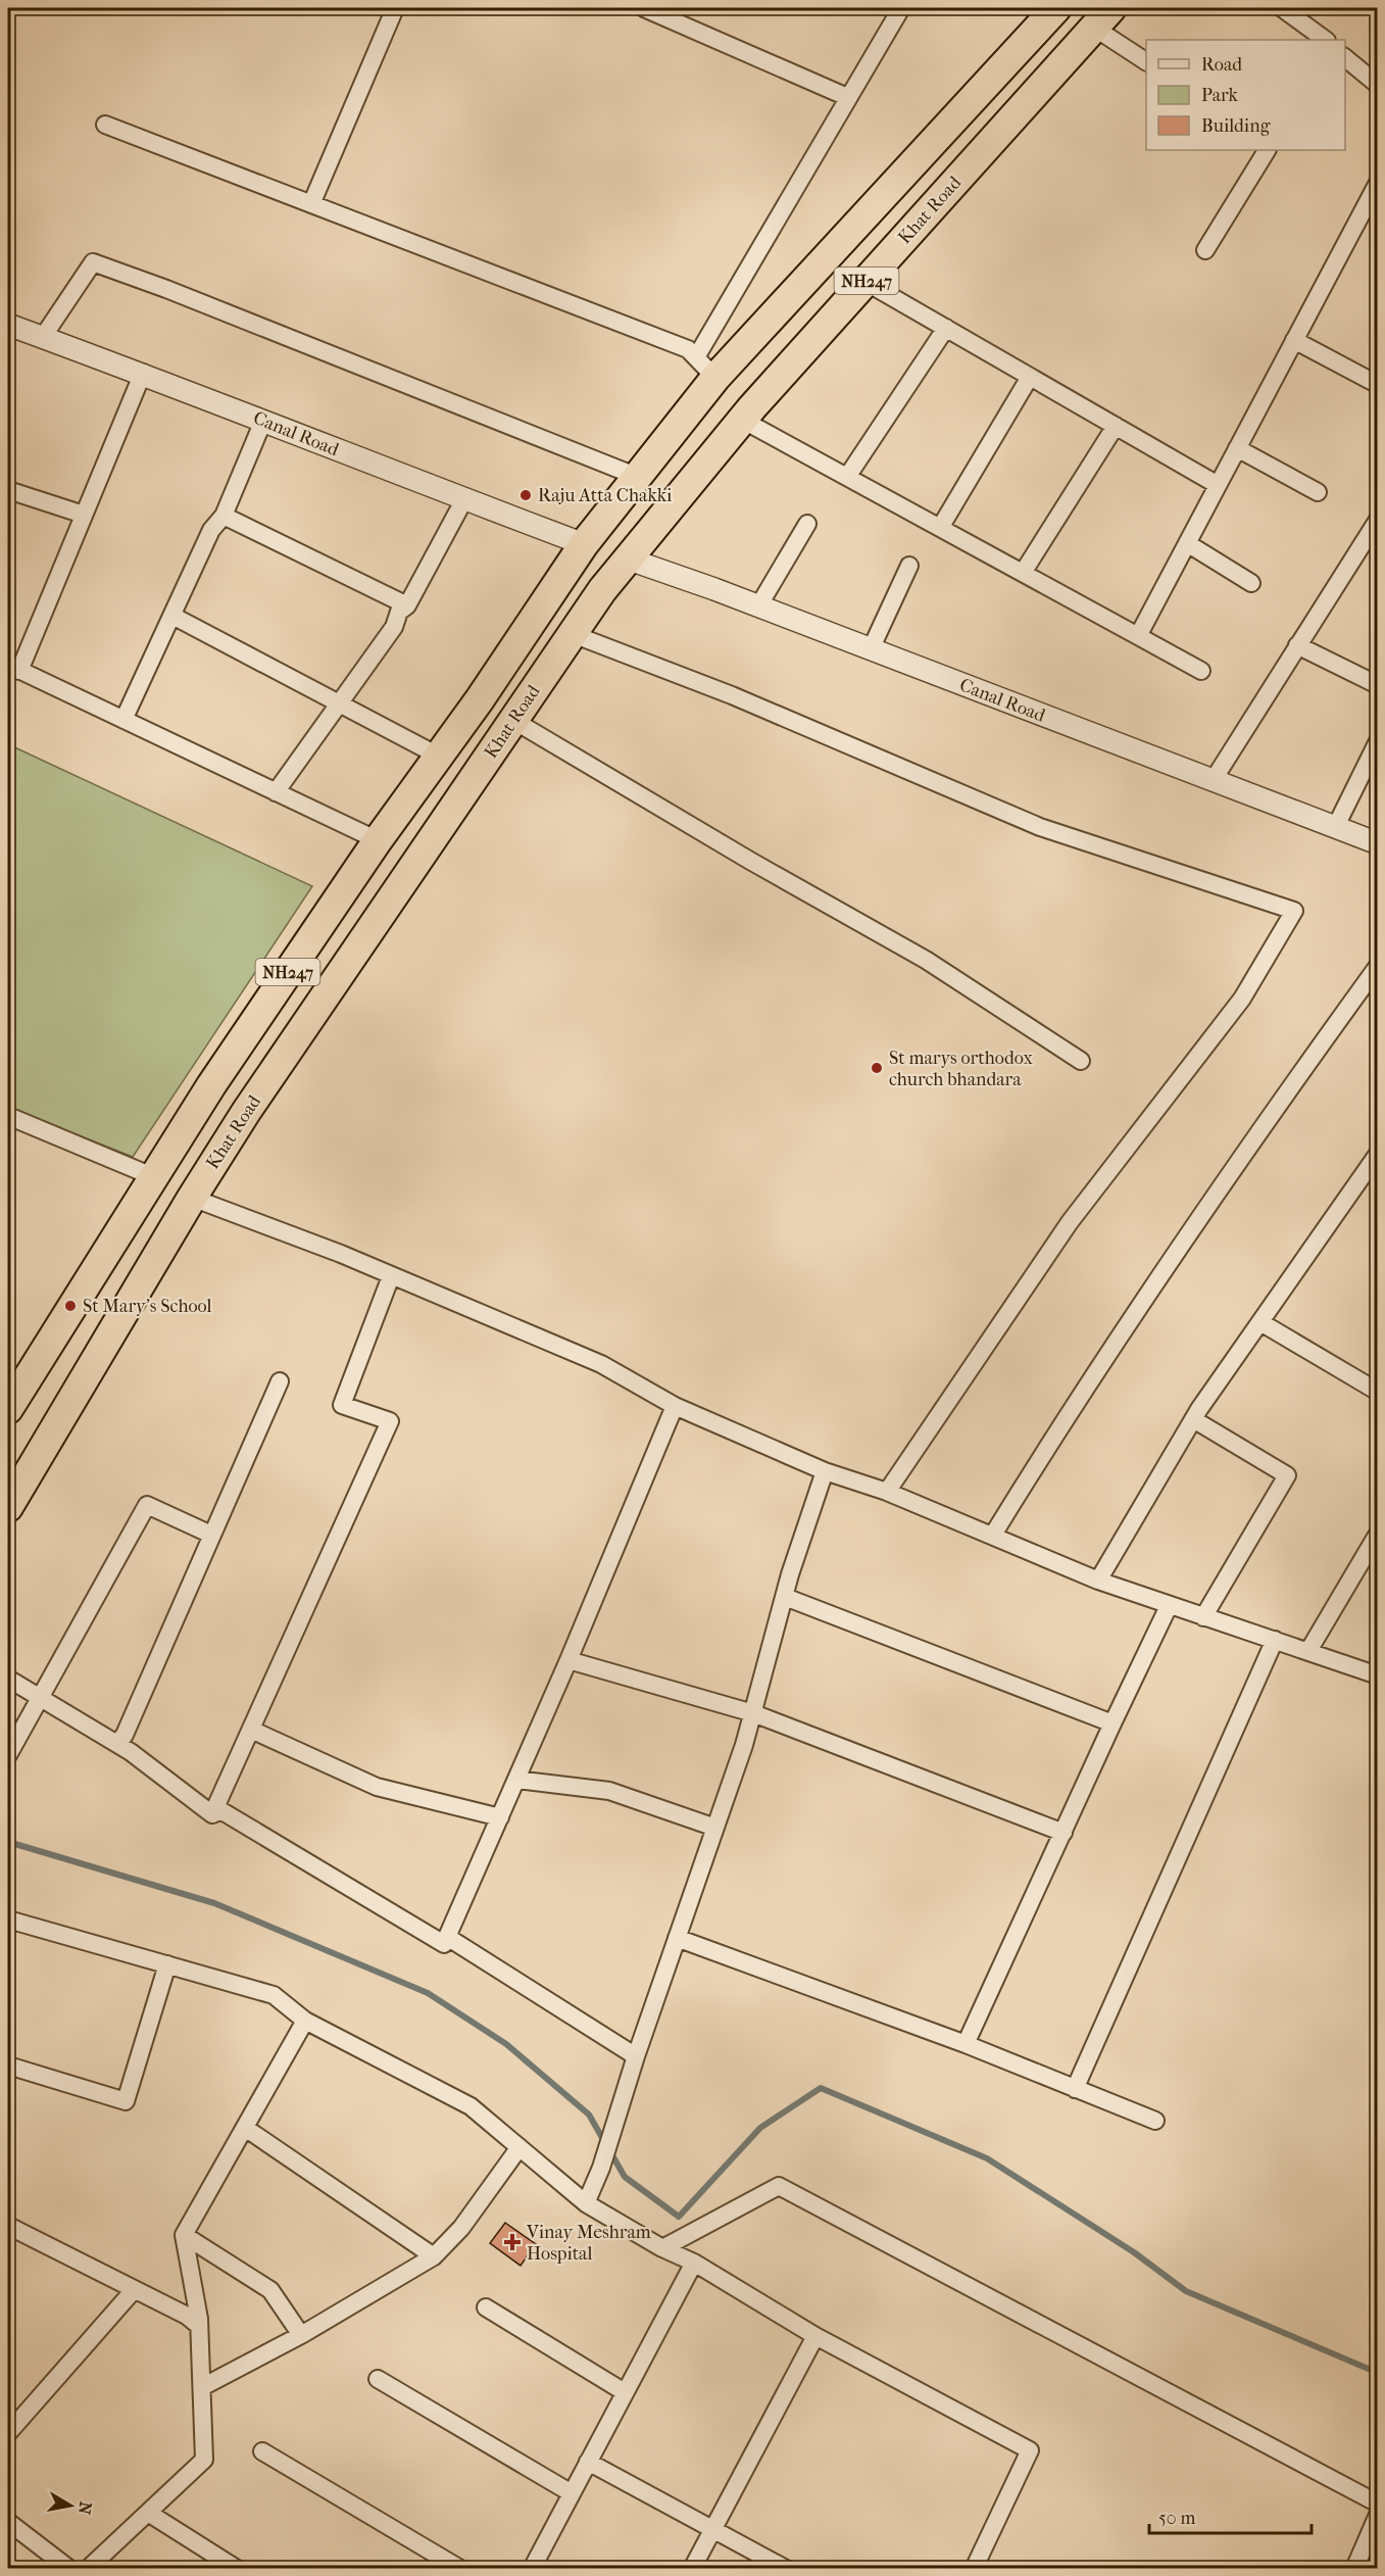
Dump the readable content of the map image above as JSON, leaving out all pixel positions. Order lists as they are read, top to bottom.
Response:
{
  "streets": {
    "highway": ["Khat Road", "NH247"],
    "street": ["Canal Road"]
  },
  "crossings": [
    ["Khat Road", "Canal Road"],
    ["NH247", "Canal Road"]
  ],
  "places": {
    "other": ["Raju Atta Chakki", "St marys orthodox church bhandara", "St Mary's School"],
    "health": ["Vinay Meshram Hospital"]
  },
  "legend": ["Road", "Park", "Building"],
  "scale_bar": "50 m",
  "north": "right"
}
